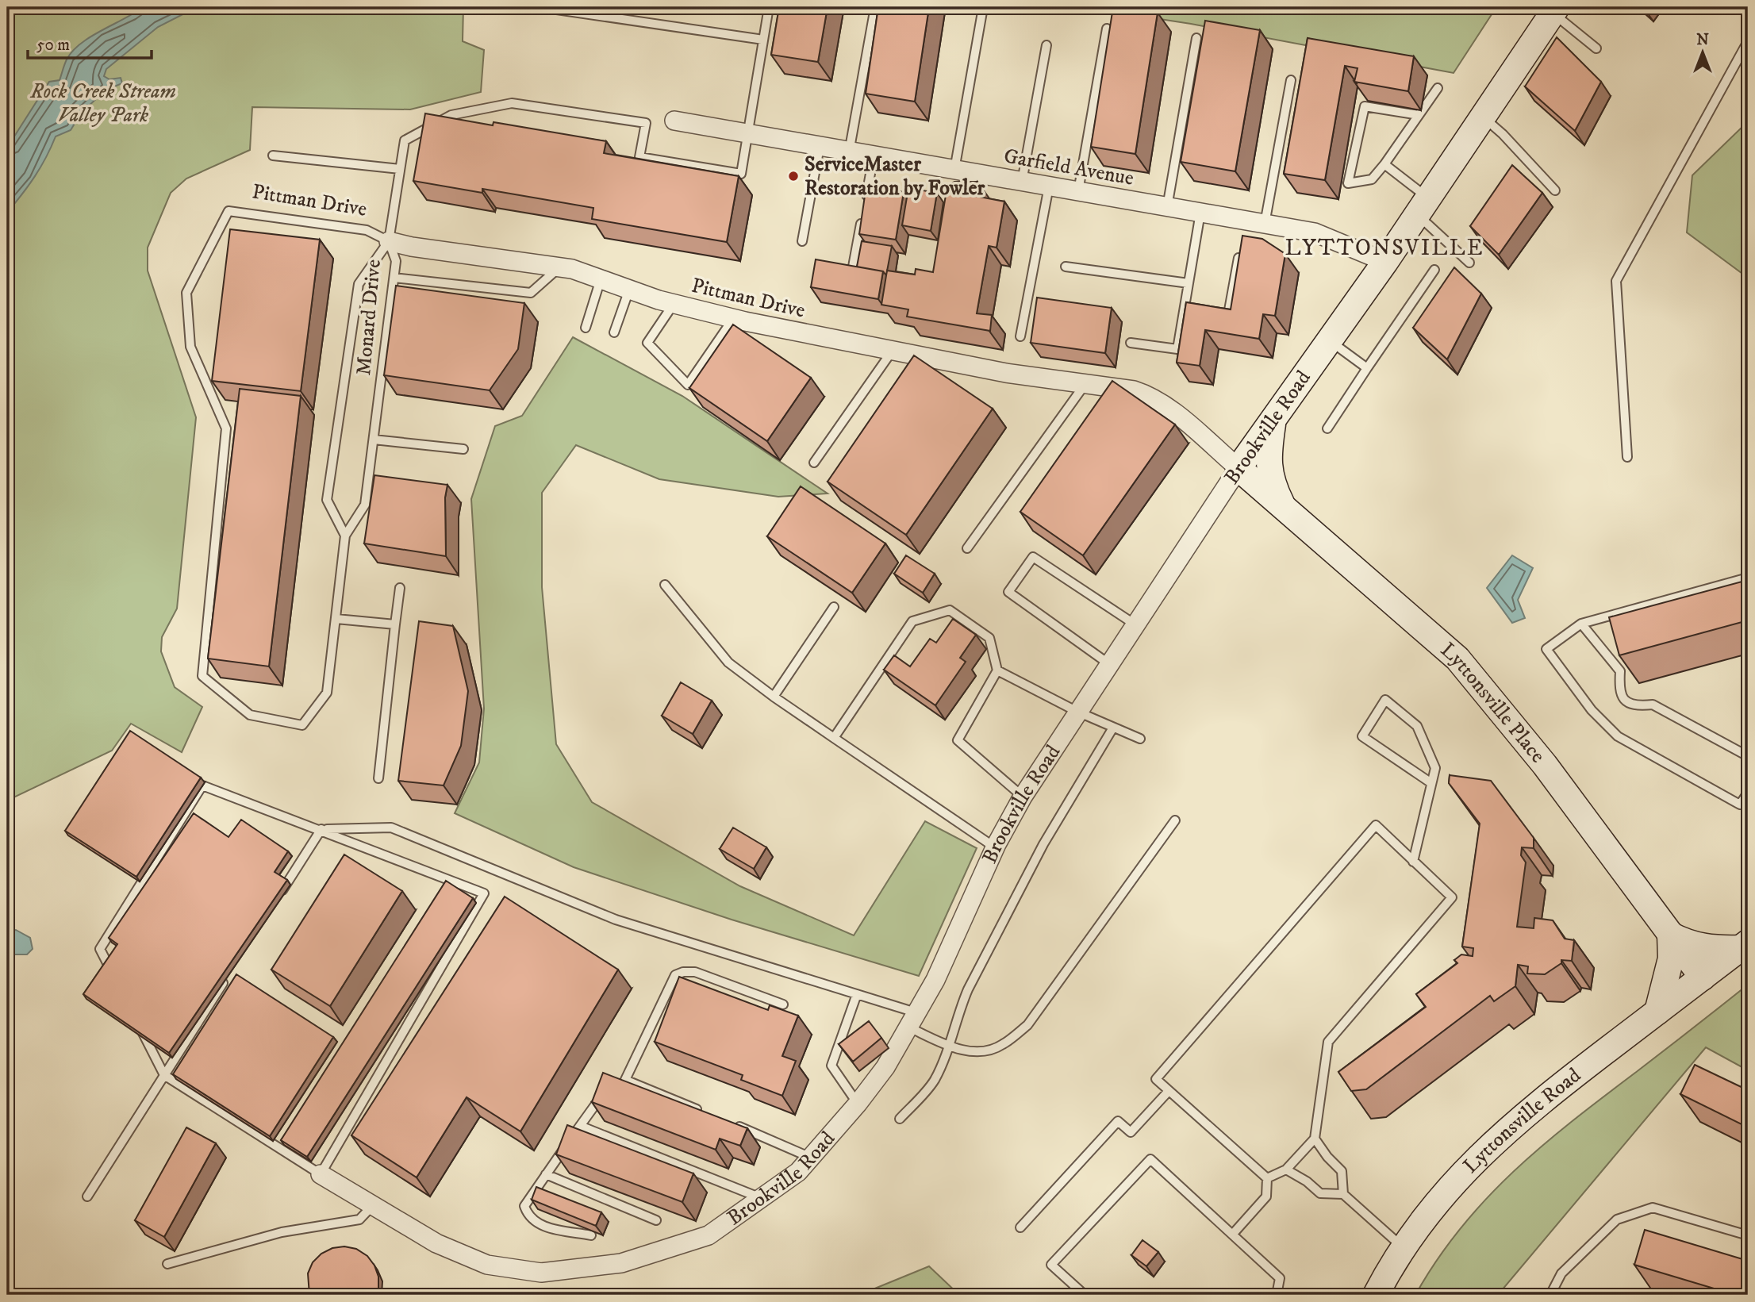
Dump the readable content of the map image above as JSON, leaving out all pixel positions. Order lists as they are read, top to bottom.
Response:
{
  "streets": {
    "street": [
      "Garfield Avenue",
      "Pittman Drive",
      "Brookville Road",
      "Lyttonsville Place",
      "Lyttonsville Road"
    ],
    "lane": ["Monard Drive"]
  },
  "crossings": [
    ["Garfield Avenue", "Brookville Road"],
    ["Pittman Drive", "Monard Drive"],
    ["Pittman Drive", "Brookville Road"],
    ["Pittman Drive", "Lyttonsville Place"],
    ["Brookville Road", "Lyttonsville Place"],
    ["Lyttonsville Place", "Lyttonsville Road"]
  ],
  "districts": ["LYTTONSVILLE"],
  "parks": ["Rock Creek Stream Valley Park"],
  "places": ["ServiceMaster Restoration by Fowler"],
  "scale_bar": "50 m",
  "north": "top"
}
